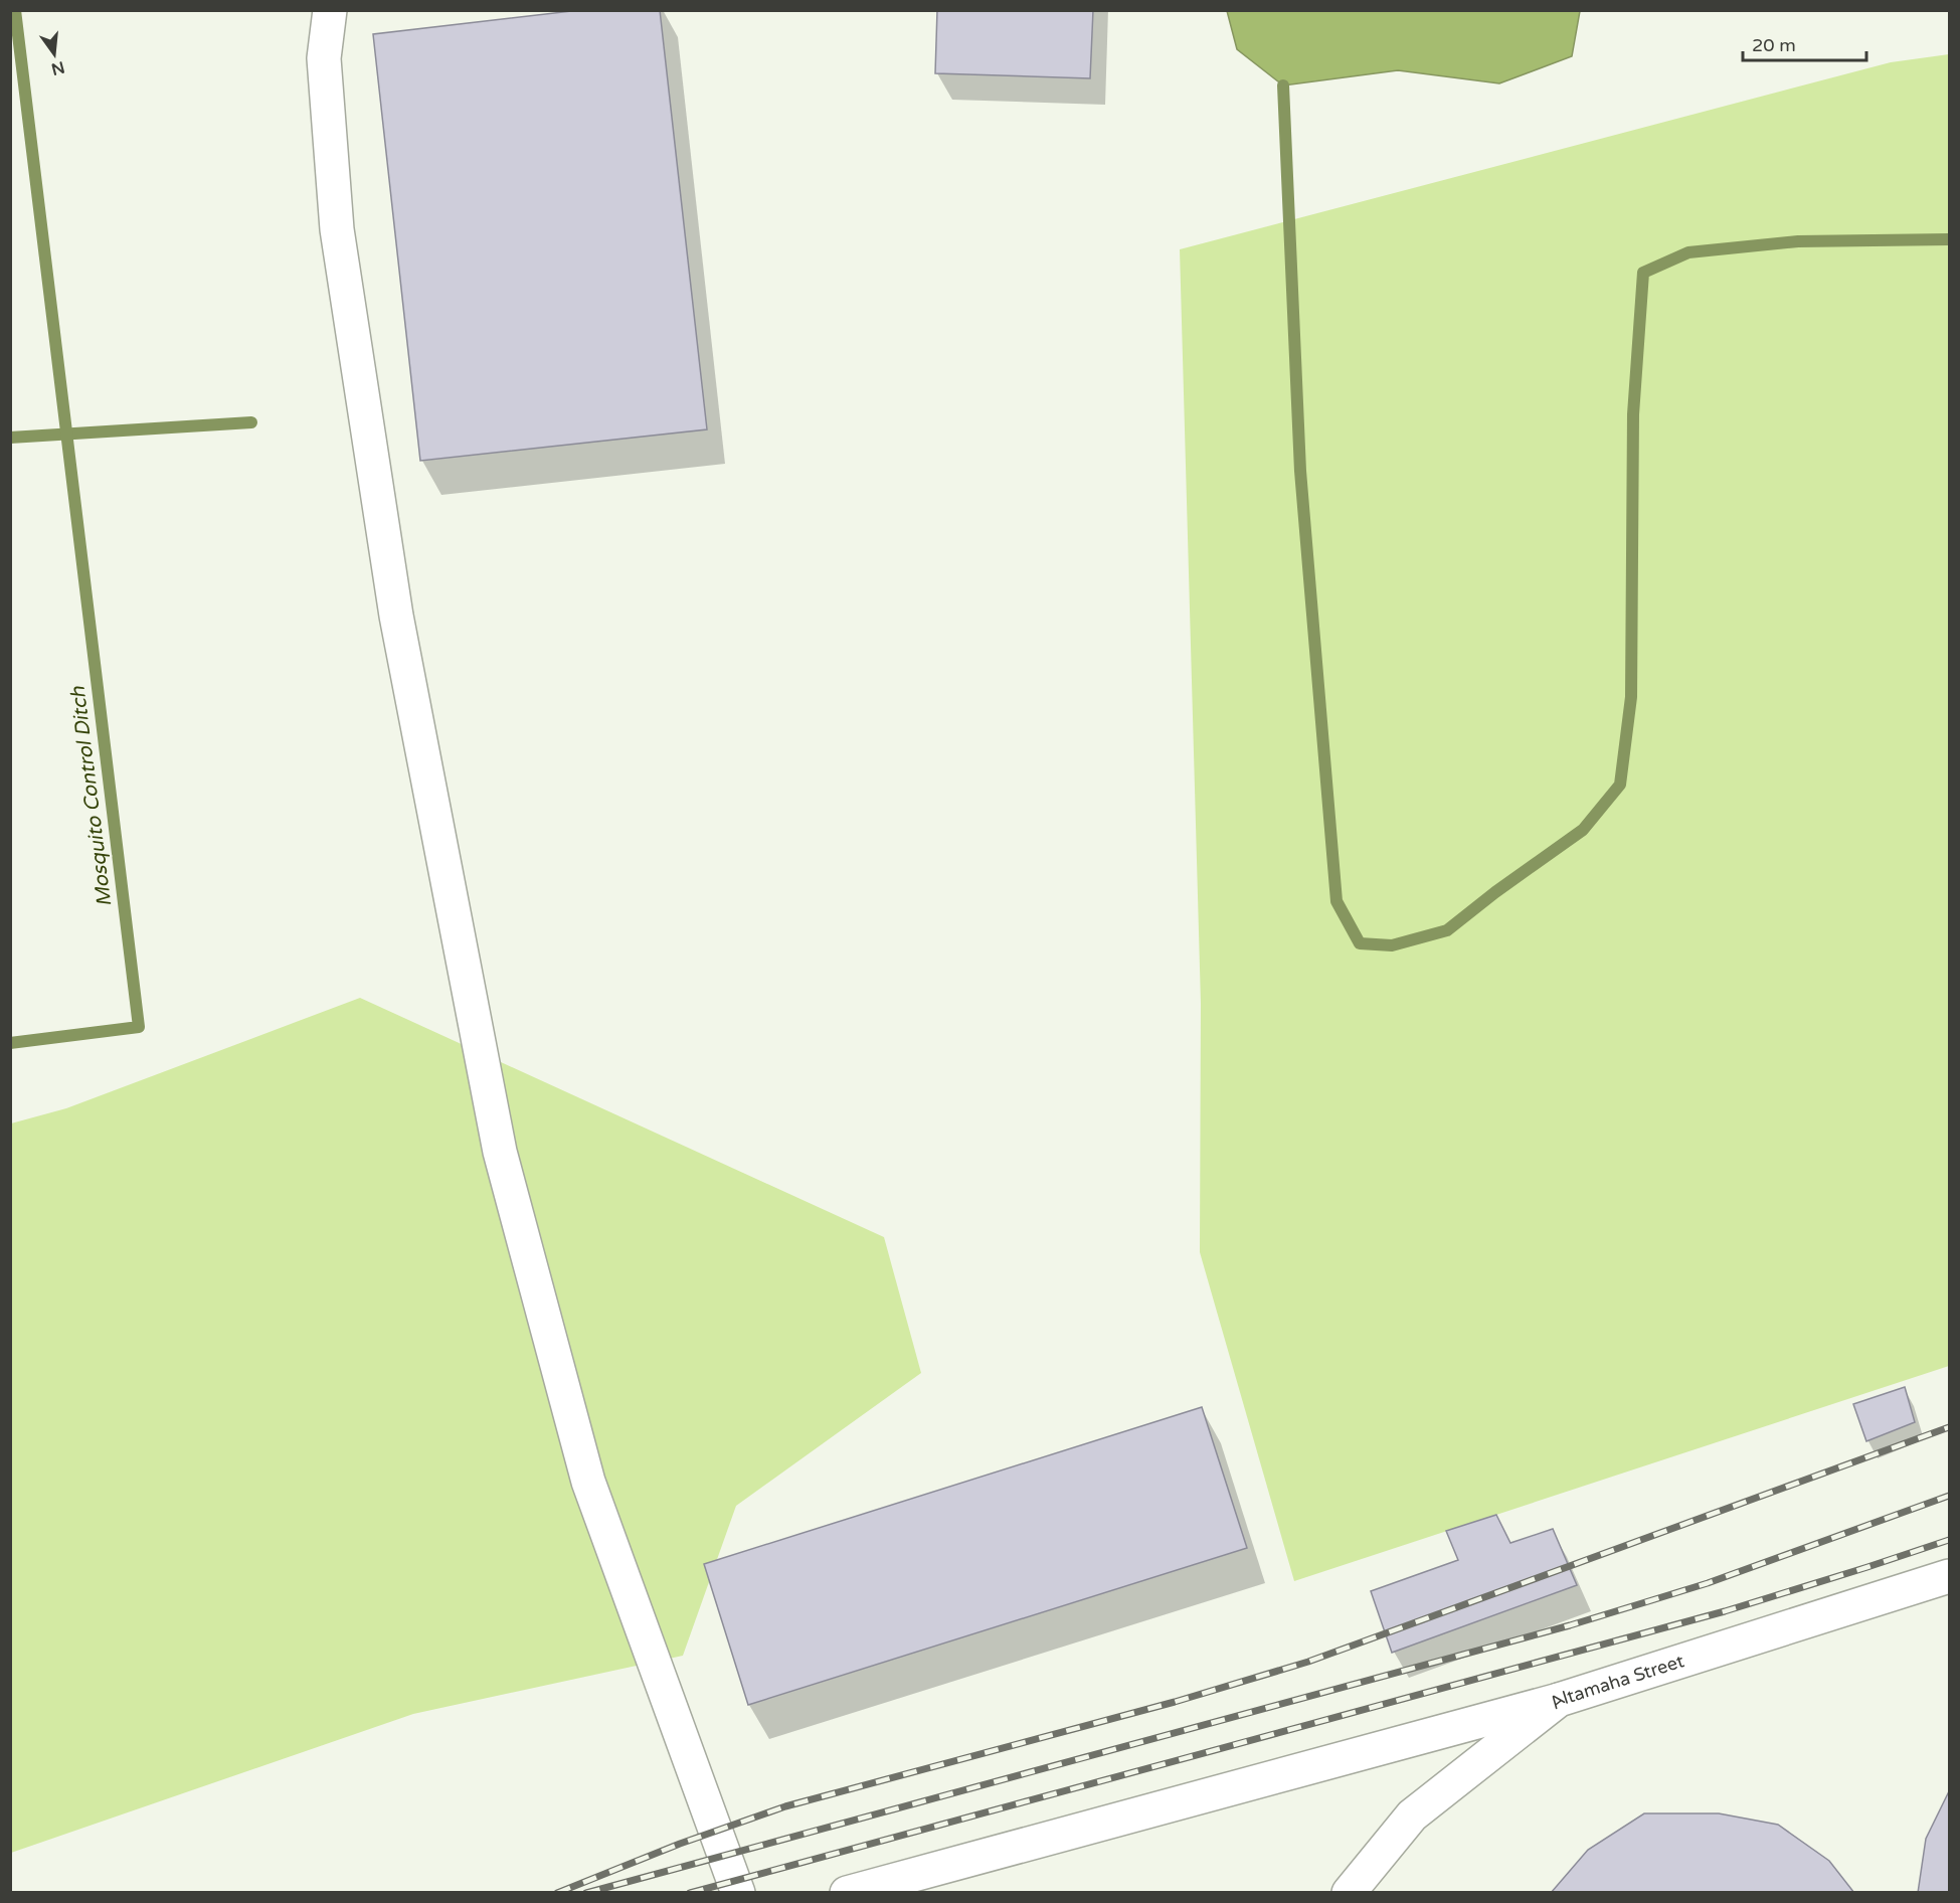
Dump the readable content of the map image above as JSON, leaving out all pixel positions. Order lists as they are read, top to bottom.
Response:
{
  "streets": {
    "lane": ["Altamaha Street"]
  },
  "water": ["Mosquito Control Ditch"],
  "scale_bar": "20 m",
  "north": "bottom"
}
